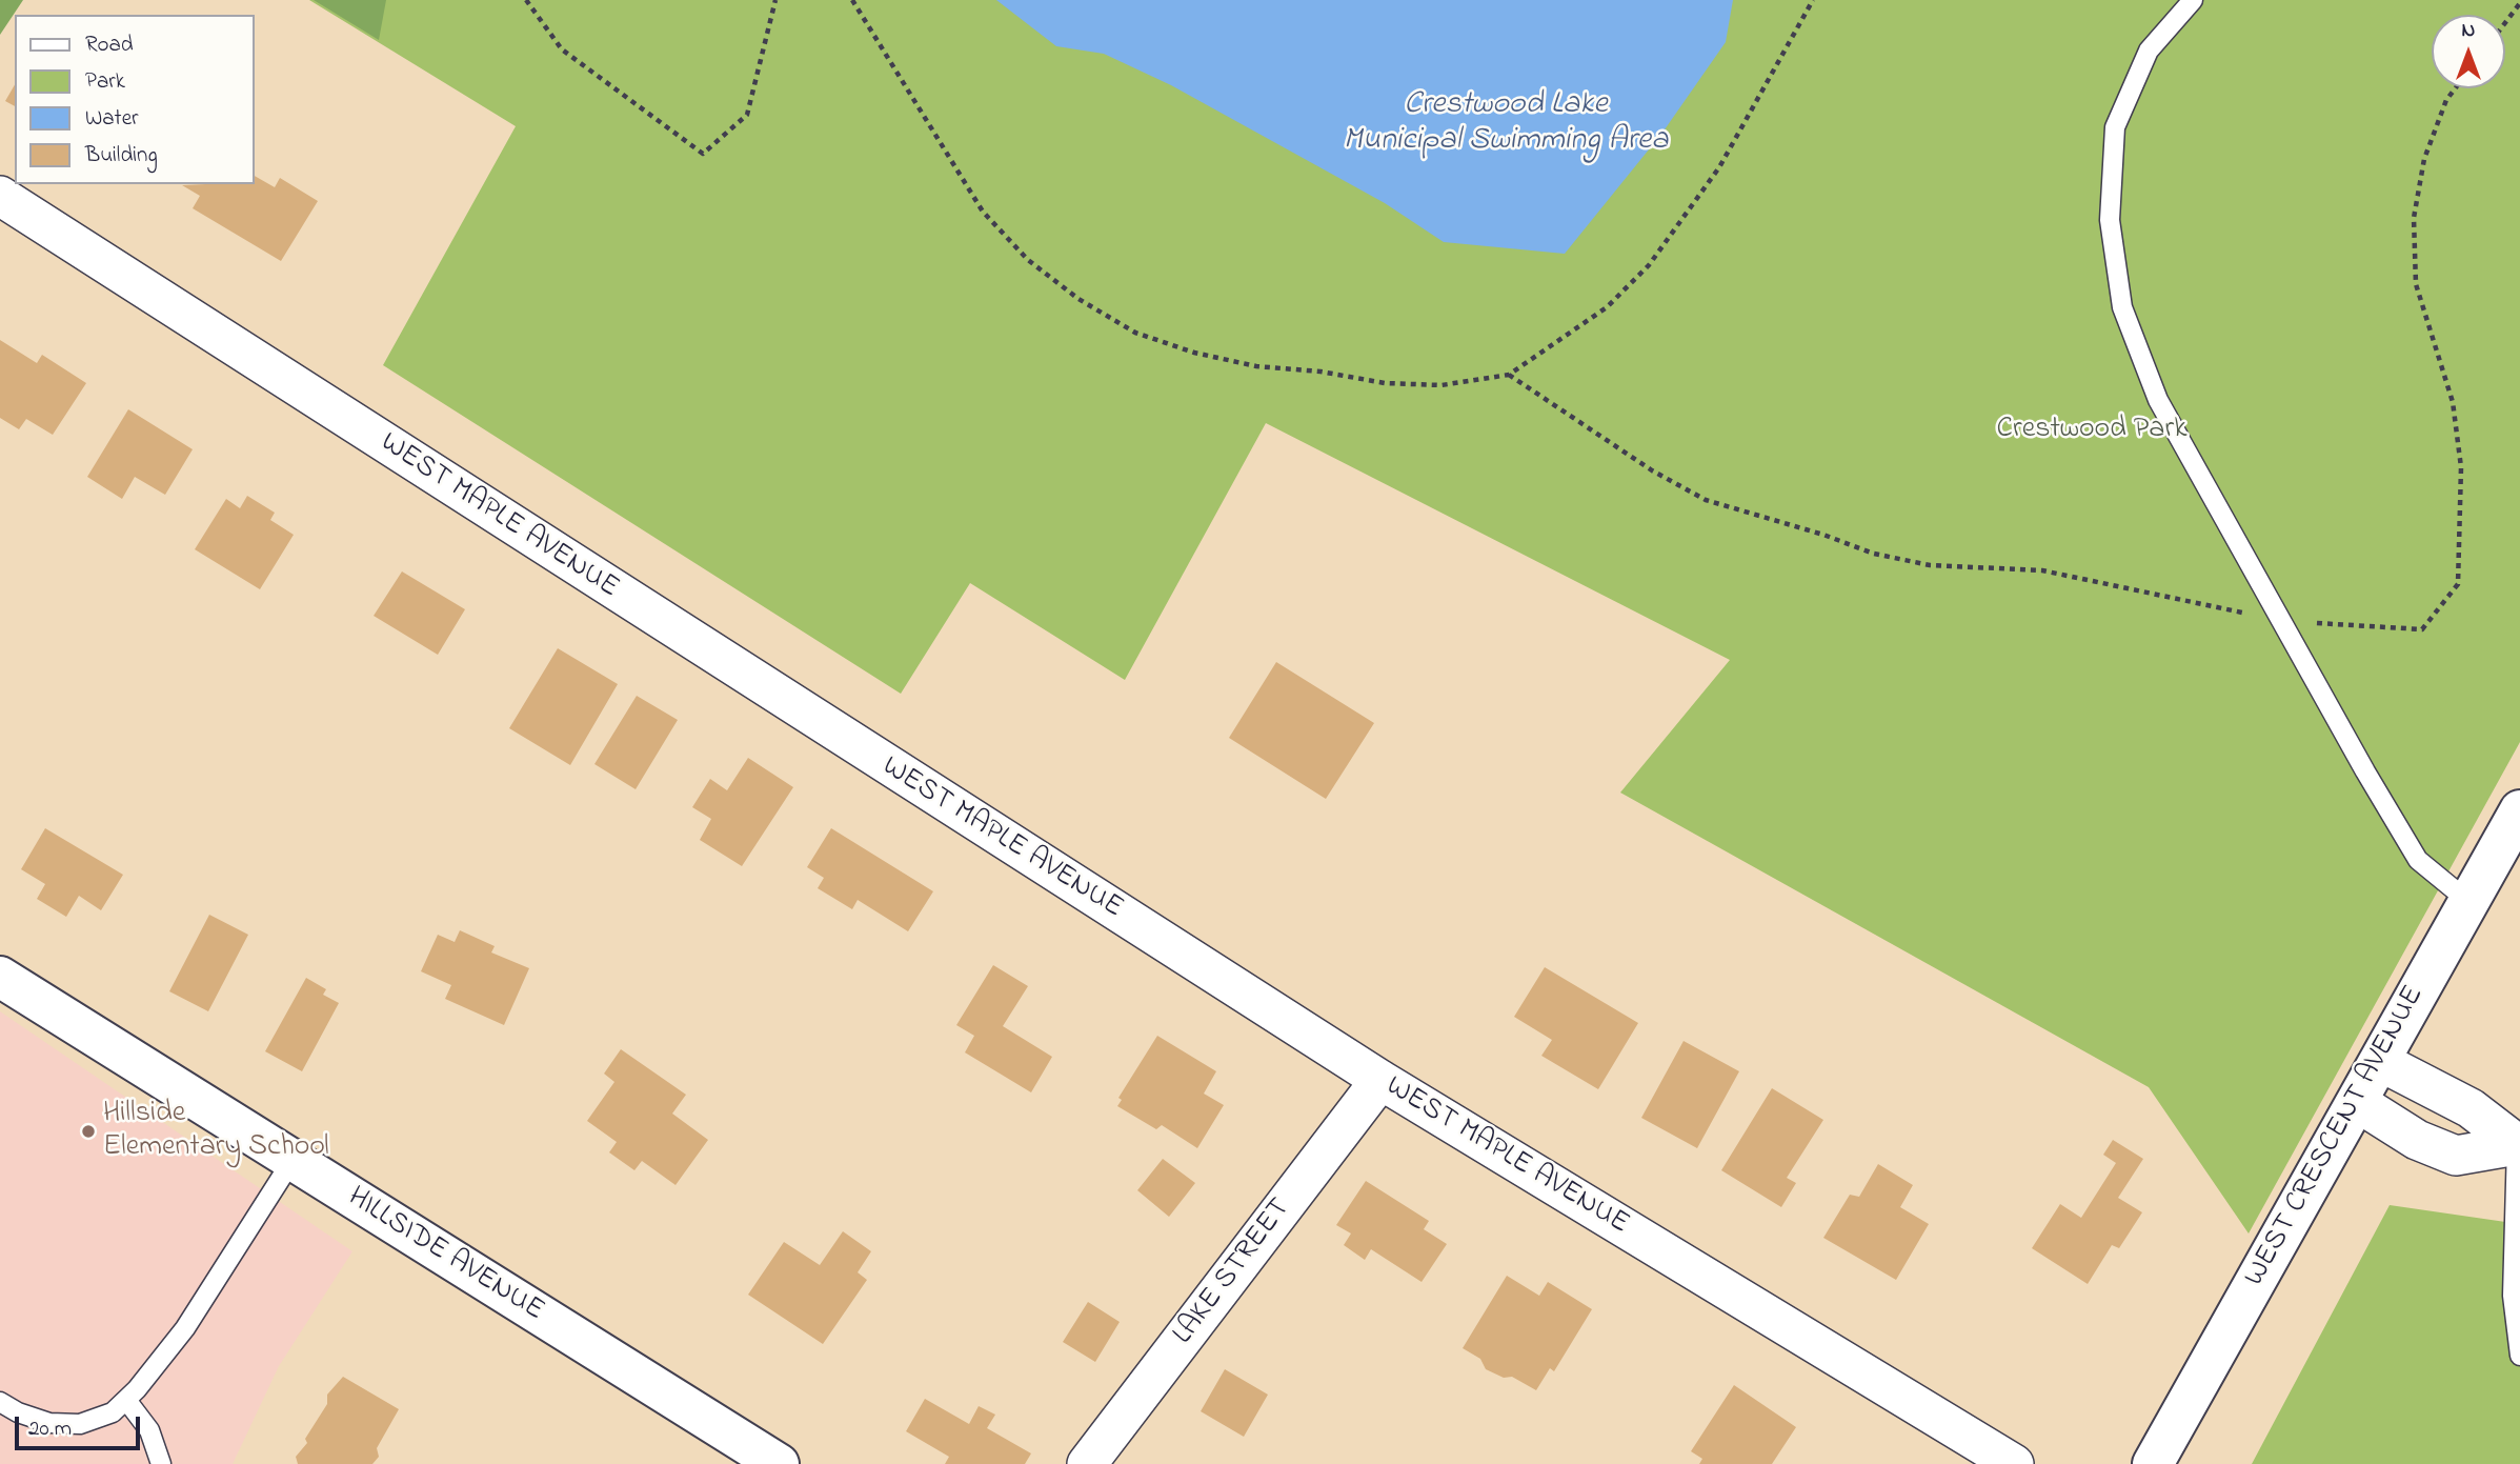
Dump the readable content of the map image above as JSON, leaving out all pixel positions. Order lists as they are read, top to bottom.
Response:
{
  "streets": {
    "main road": ["WEST CRESCENT AVENUE", "HILLSIDE AVENUE"],
    "street": ["WEST MAPLE AVENUE", "LAKE STREET"]
  },
  "crossings": [
    ["WEST MAPLE AVENUE", "LAKE STREET"]
  ],
  "water": ["Crestwood Lake Municipal Swimming Area"],
  "parks": ["Crestwood Park"],
  "places": ["Hillside Elementary School"],
  "legend": [
    "Road",
    "Park",
    "Water",
    "Building"
  ],
  "scale_bar": "20 m",
  "north": "top"
}
